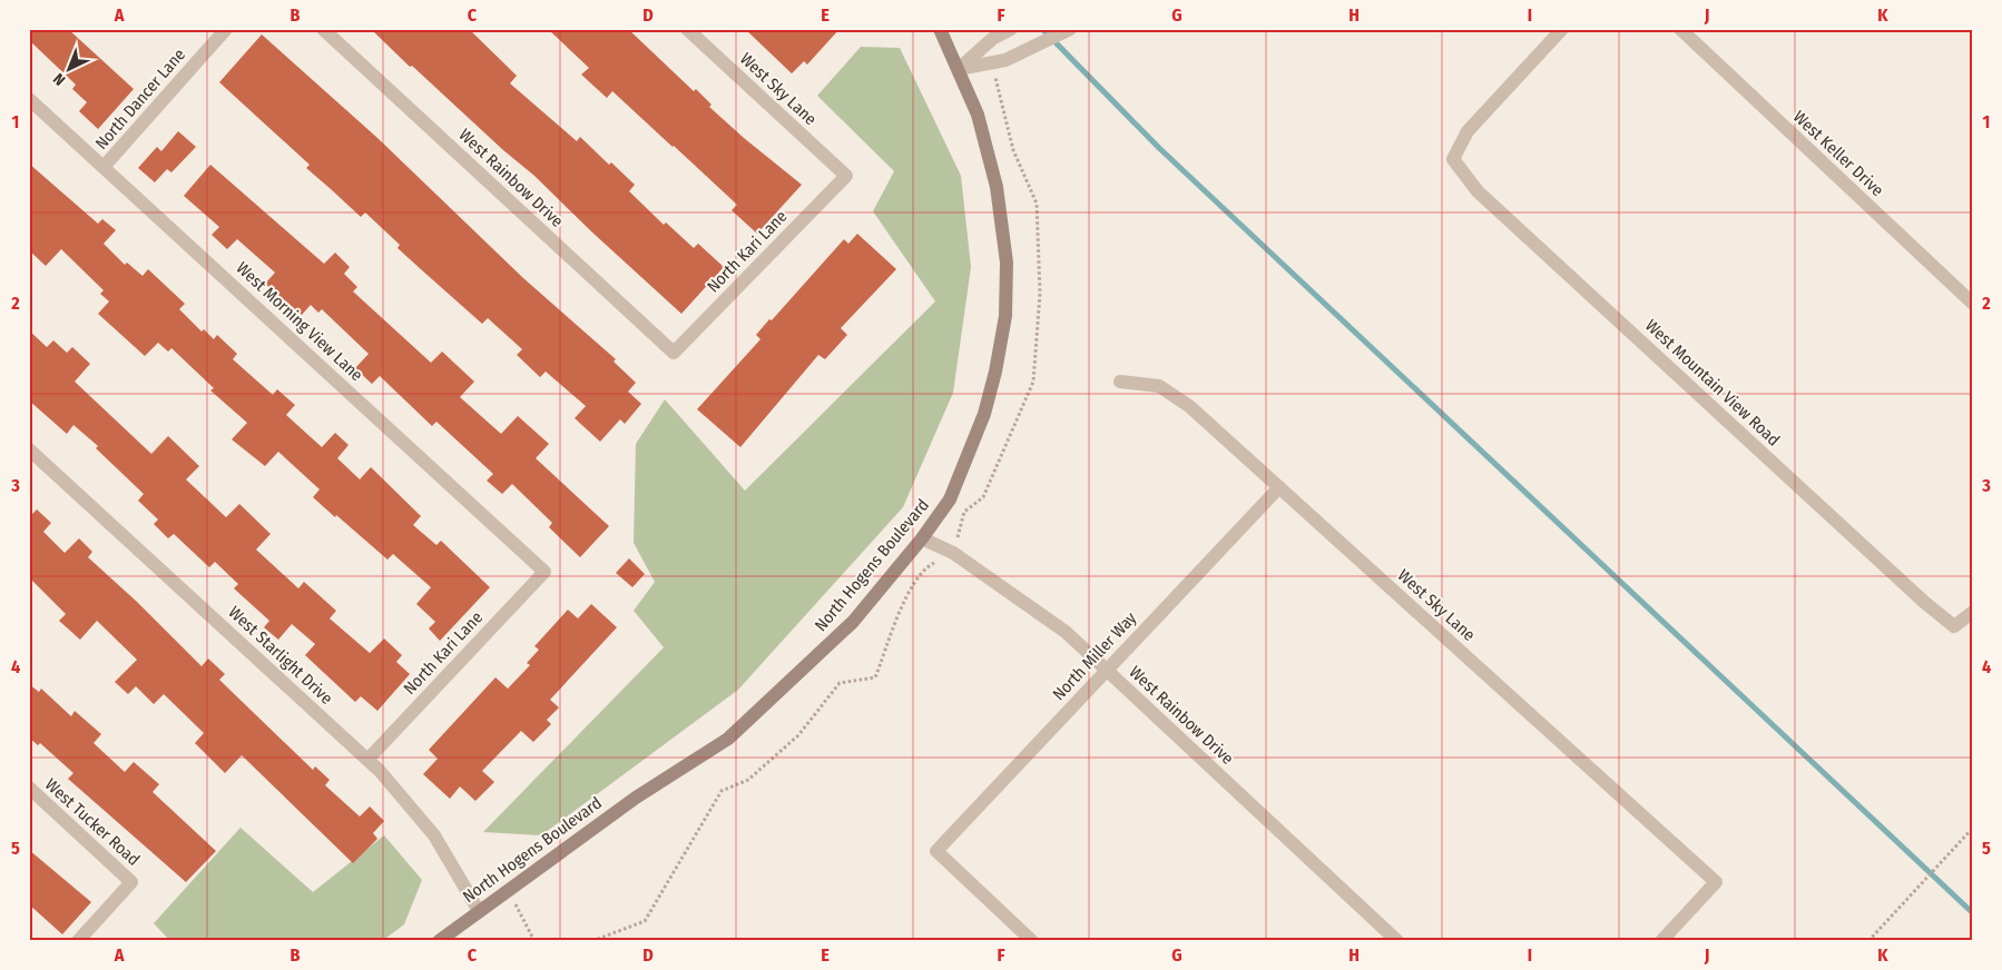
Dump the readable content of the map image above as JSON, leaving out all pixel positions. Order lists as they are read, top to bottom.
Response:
{
  "streets": {
    "street": [
      "West Sky Lane",
      "North Dancer Lane",
      "West Keller Drive",
      "West Rainbow Drive",
      "North Kari Lane",
      "West Morning View Lane",
      "West Mountain View Road",
      "North Hogens Boulevard",
      "West Starlight Drive",
      "North Miller Way",
      "West Tucker Road"
    ]
  },
  "crossings": [
    ["West Sky Lane", "North Kari Lane"],
    ["West Sky Lane", "North Miller Way"],
    ["North Dancer Lane", "West Morning View Lane"],
    ["West Rainbow Drive", "North Kari Lane"],
    ["West Rainbow Drive", "North Hogens Boulevard"],
    ["West Rainbow Drive", "North Miller Way"],
    ["North Kari Lane", "West Morning View Lane"],
    ["North Kari Lane", "West Starlight Drive"],
    ["North Hogens Boulevard", "West Starlight Drive"]
  ],
  "north": "bottom left",
  "grid": {
    "columns": [
      "A",
      "B",
      "C",
      "D",
      "E",
      "F",
      "G",
      "H",
      "I",
      "J",
      "K"
    ],
    "rows": [
      "1",
      "2",
      "3",
      "4",
      "5"
    ]
  }
}
